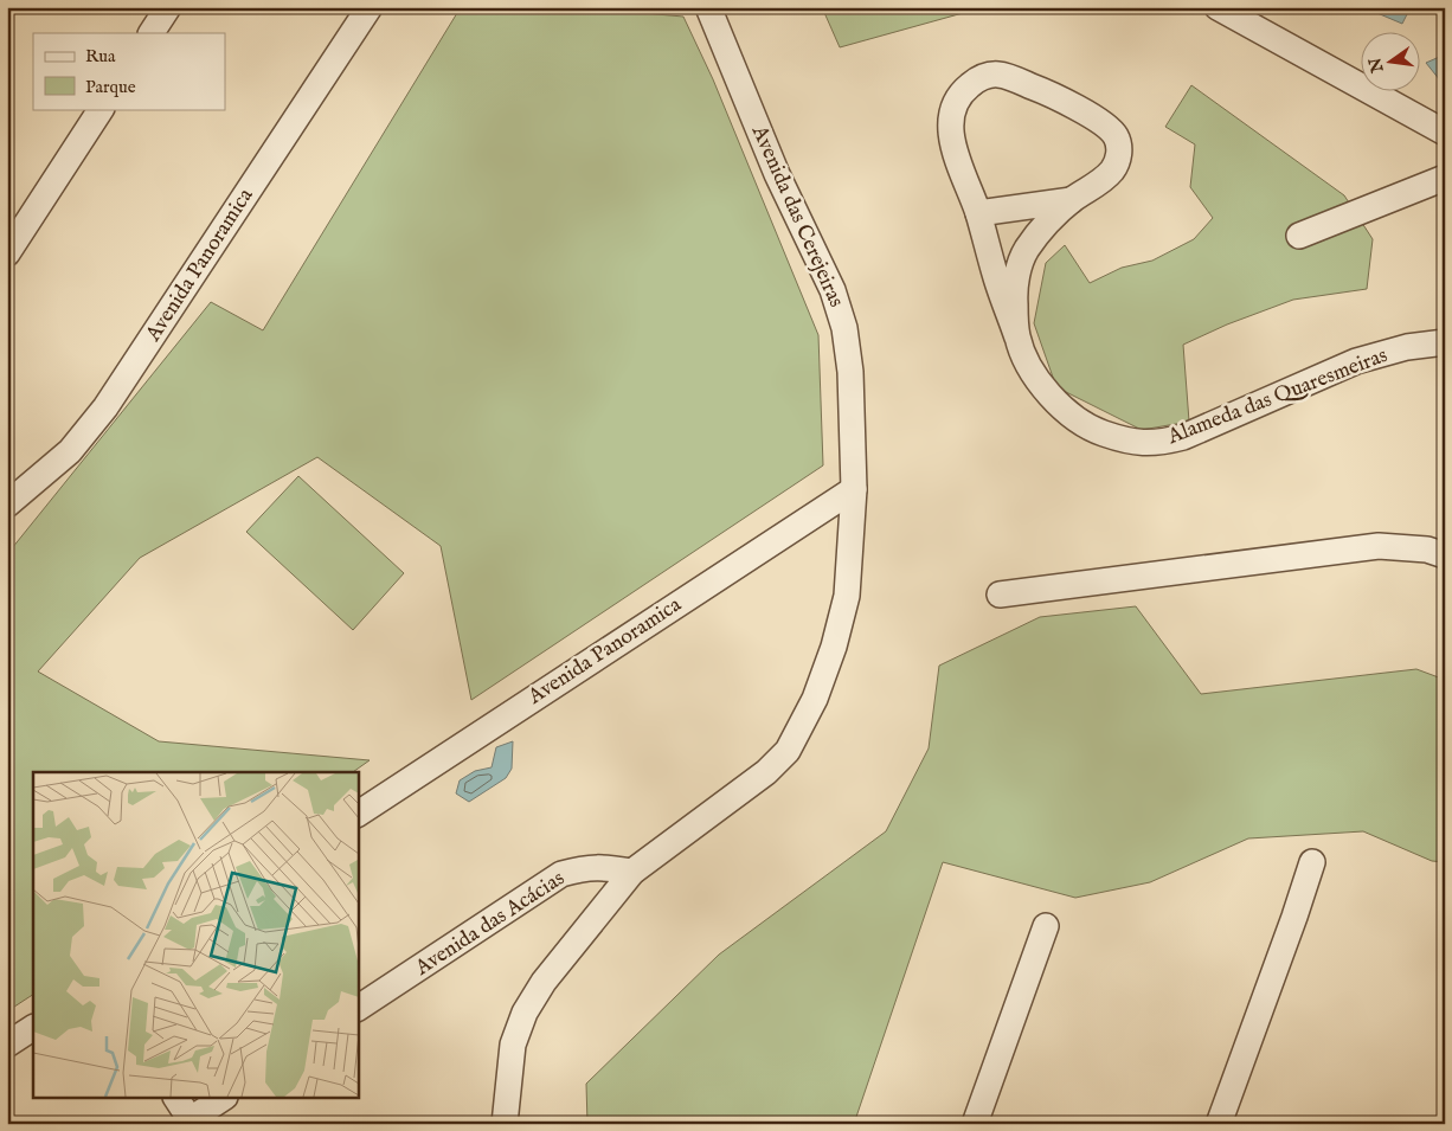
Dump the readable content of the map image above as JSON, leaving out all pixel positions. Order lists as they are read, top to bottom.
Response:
{
  "streets": {
    "street": [
      "Avenida das Cerejeiras",
      "Avenida Panoramica",
      "Alameda das Quaresmeiras",
      "Avenida das Acácias"
    ]
  },
  "crossings": [
    ["Avenida das Cerejeiras", "Avenida Panoramica"],
    ["Avenida das Cerejeiras", "Avenida das Acácias"]
  ],
  "legend": ["Rua", "Parque"],
  "north": "left"
}
